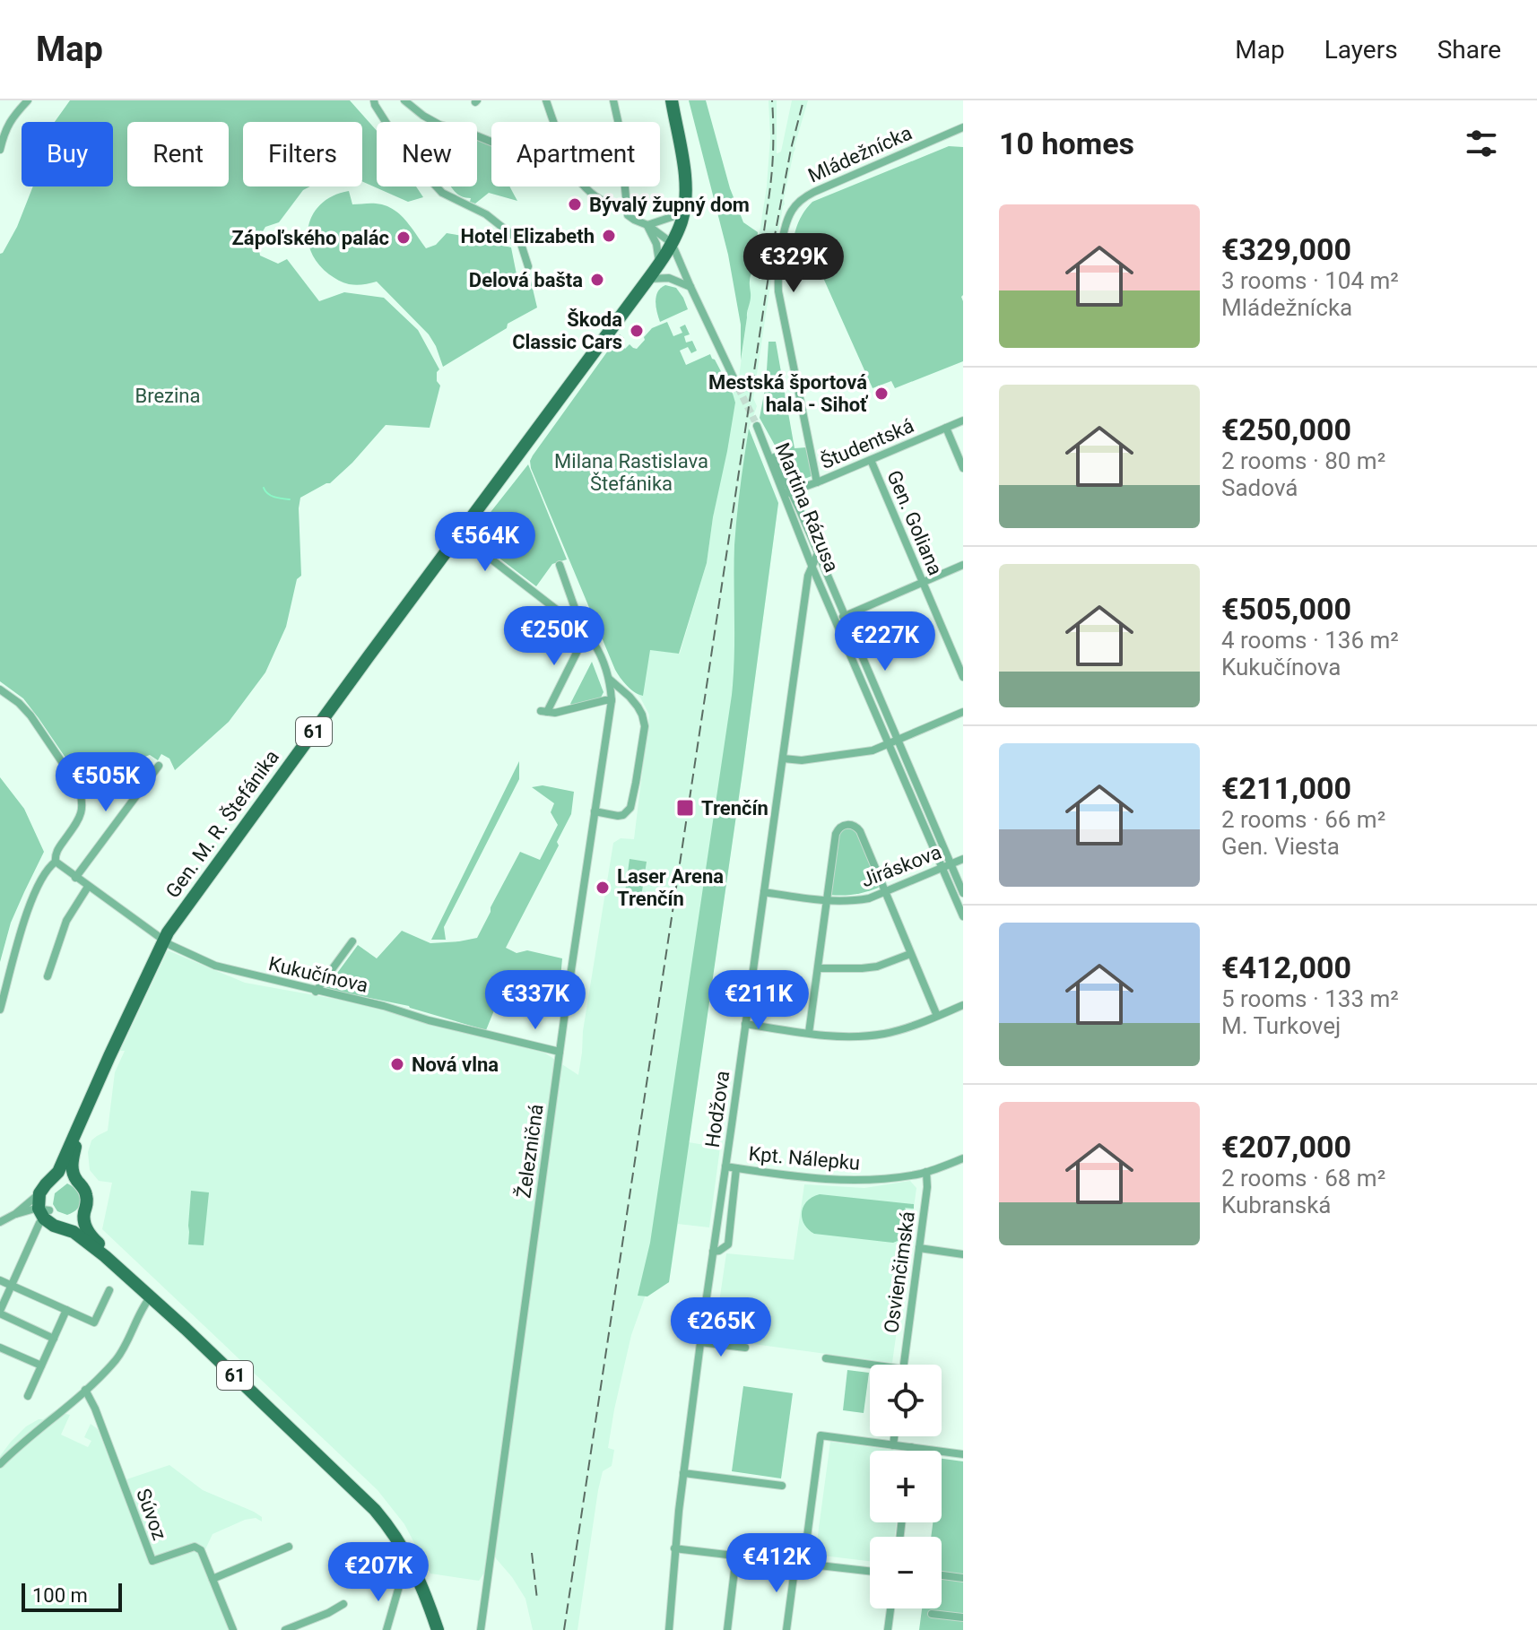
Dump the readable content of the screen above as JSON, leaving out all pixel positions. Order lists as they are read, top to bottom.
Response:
{
  "streets": {
    "main road": ["61", "Gen. M. R. Štefánika"],
    "street": [
      "Mládežnícka",
      "Študentská",
      "Martina Rázusa",
      "Gen. Goliana",
      "Jiráskova",
      "Kukučínova",
      "Hodžova",
      "Železničná",
      "Kpt. Nálepku",
      "Osvienčimská",
      "Súvoz"
    ]
  },
  "crossings": [
    ["Mládežnícka", "Študentská"],
    ["Študentská", "Martina Rázusa"],
    ["Študentská", "Gen. Goliana"],
    ["Martina Rázusa", "Jiráskova"],
    ["Martina Rázusa", "Hodžova"],
    ["61", "Gen. M. R. Štefánika"],
    ["61", "Kukučínova"],
    ["Gen. M. R. Štefánika", "Kukučínova"],
    ["Jiráskova", "Hodžova"],
    ["Kukučínova", "Železničná"],
    ["Hodžova", "Kpt. Nálepku"],
    ["Kpt. Nálepku", "Osvienčimská"]
  ],
  "parks": ["Brezina", "Milana Rastislava Štefánika"],
  "places": {
    "other": [
      "Bývalý župný dom",
      "Hotel Elizabeth",
      "Zápoľského palác",
      "Delová bašta",
      "Škoda Classic Cars",
      "Mestská športová hala - Sihoť",
      "Laser Arena Trenčín",
      "Nová vlna"
    ],
    "transit": ["Trenčín"]
  },
  "scale_bar": "100 m",
  "page": {
    "header": "Map",
    "nav": ["Map", "Layers", "Share"],
    "heading": "10 homes",
    "chip": [
      "Buy",
      "Rent",
      "Filters",
      "New",
      "Apartment"
    ],
    "list": [
      {
        "name": "€329,000",
        "note": "3 rooms · 104 m² · Mládežnícka"
      },
      {
        "name": "€250,000",
        "note": "2 rooms · 80 m² · Sadová"
      },
      {
        "name": "€505,000",
        "note": "4 rooms · 136 m² · Kukučínova"
      },
      {
        "name": "€211,000",
        "note": "2 rooms · 66 m² · Gen. Viesta"
      },
      {
        "name": "€412,000",
        "note": "5 rooms · 133 m² · M. Turkovej"
      },
      {
        "name": "€207,000",
        "note": "2 rooms · 68 m² · Kubranská"
      }
    ],
    "price": [
      "€329K",
      "€564K",
      "€250K",
      "€227K",
      "€505K",
      "€337K",
      "€211K",
      "€265K",
      "€412K",
      "€207K"
    ],
    "map_buttons": ["+", "−"],
    "scale": "100 m"
  }
}
